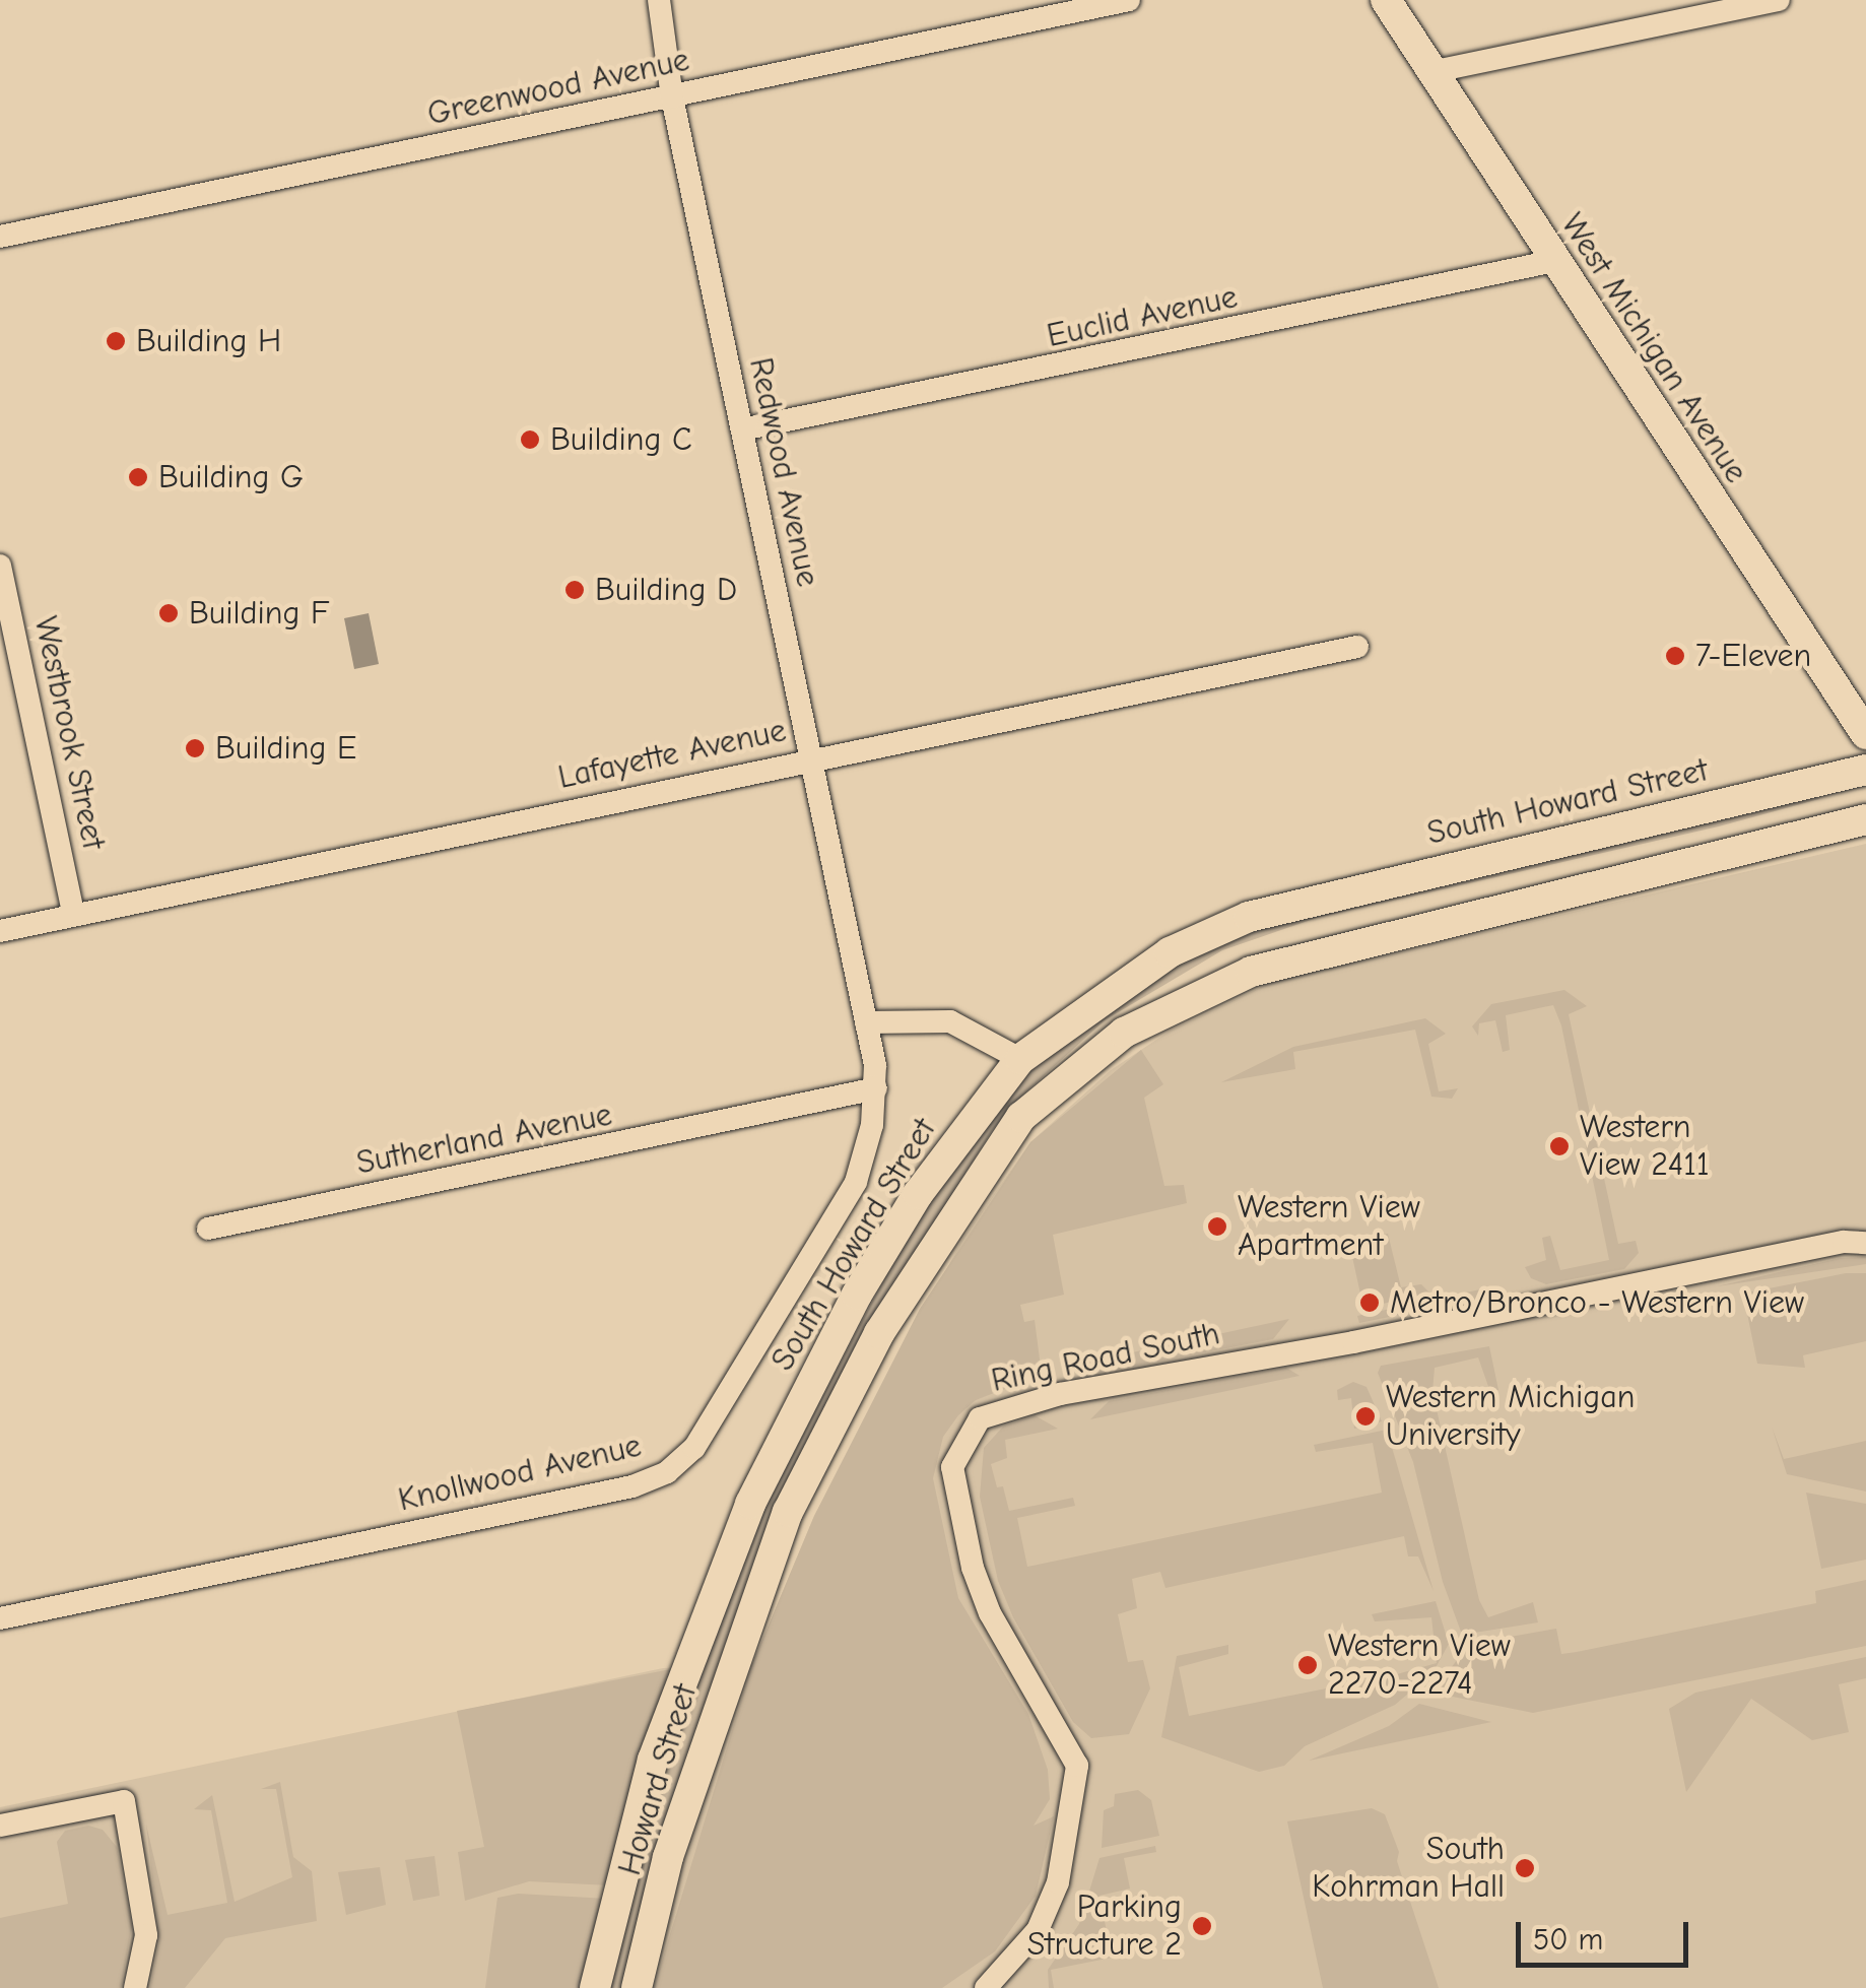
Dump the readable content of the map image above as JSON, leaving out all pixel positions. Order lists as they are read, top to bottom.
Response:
{
  "streets": {
    "street": [
      "Greenwood Avenue",
      "Euclid Avenue",
      "West Michigan Avenue",
      "Redwood Avenue",
      "Westbrook Street",
      "Lafayette Avenue",
      "South Howard Street",
      "Sutherland Avenue",
      "Ring Road South",
      "Knollwood Avenue",
      "Howard Street"
    ]
  },
  "crossings": [
    ["Greenwood Avenue", "Redwood Avenue"],
    ["Euclid Avenue", "West Michigan Avenue"],
    ["Euclid Avenue", "Redwood Avenue"],
    ["Redwood Avenue", "Lafayette Avenue"],
    ["Redwood Avenue", "Knollwood Avenue"],
    ["Westbrook Street", "Lafayette Avenue"],
    ["South Howard Street", "Howard Street"],
    ["Sutherland Avenue", "Knollwood Avenue"]
  ],
  "places": [
    "Building H",
    "Building C",
    "Building G",
    "Building D",
    "Building F",
    "7-Eleven",
    "Building E",
    "Western View 2411",
    "Western View Apartment",
    "Metro/Bronco - Western View",
    "Western Michigan University",
    "Western View 2270-2274",
    "South Kohrman Hall",
    "Parking Structure 2"
  ],
  "scale_bar": "50 m"
}
